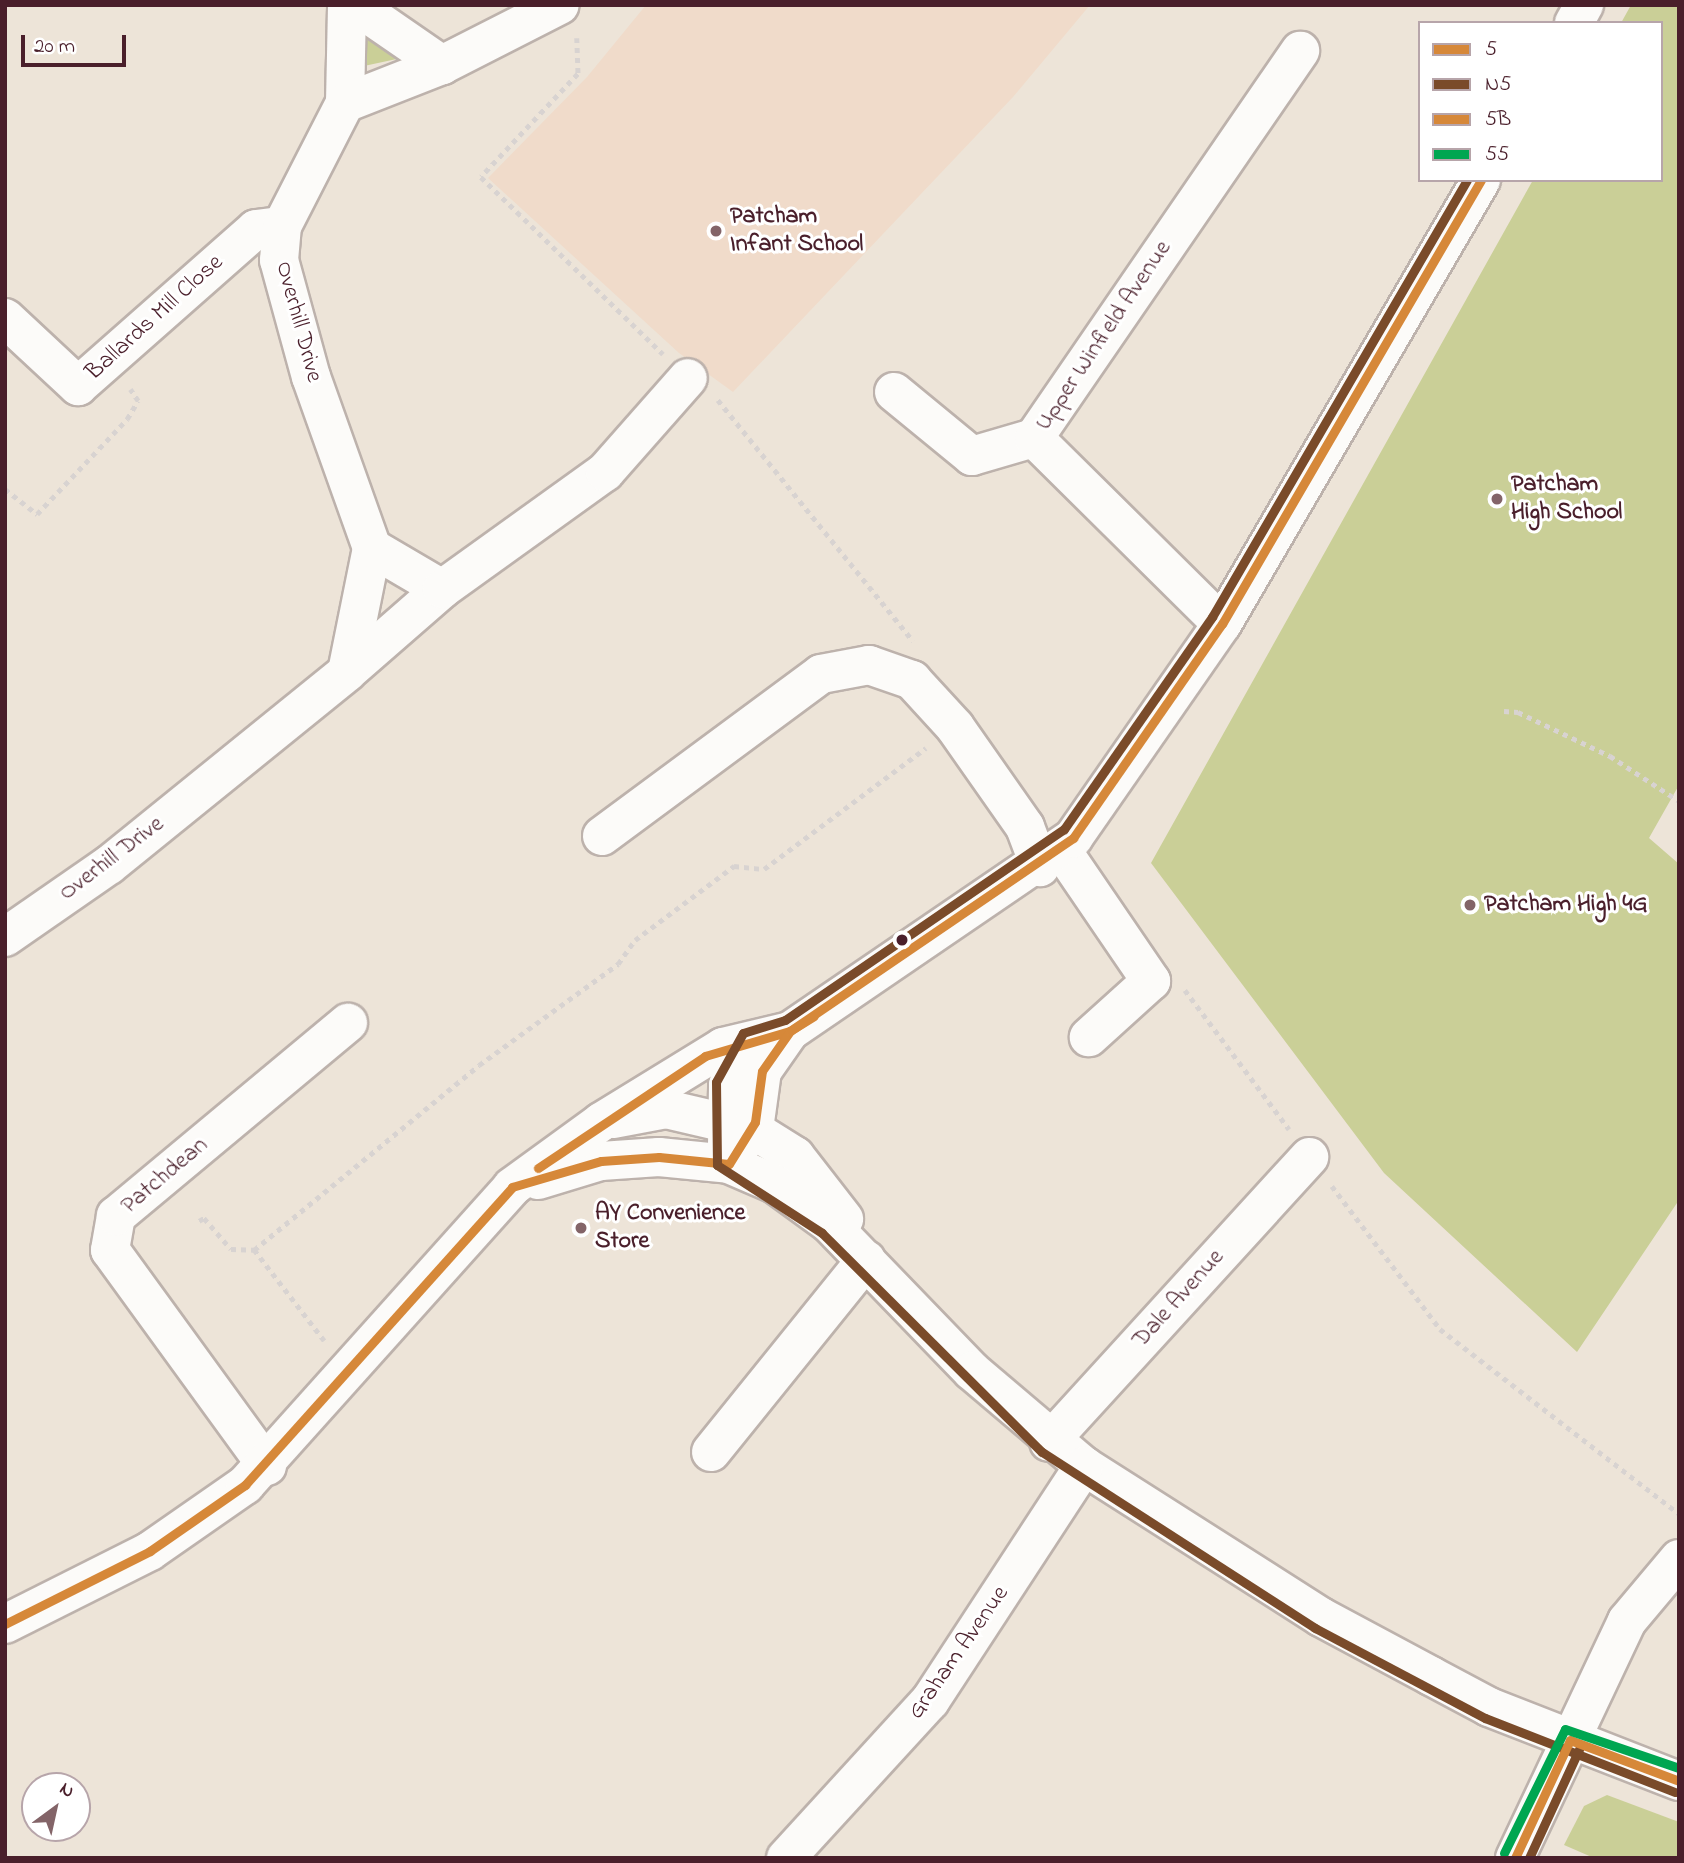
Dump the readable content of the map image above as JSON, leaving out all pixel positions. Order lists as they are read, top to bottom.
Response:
{
  "streets": {
    "street": [
      "Ballards Mill Close",
      "Overhill Drive",
      "Upper Winfield Avenue",
      "Patchdean",
      "Dale Avenue",
      "Graham Avenue"
    ]
  },
  "crossings": [
    ["Ballards Mill Close", "Overhill Drive"]
  ],
  "places": [
    "Patcham Infant School",
    "Patcham High School",
    "Patcham High 4G",
    "AY Convenience Store"
  ],
  "lines": [
    "transit line 5",
    "transit line N5",
    "transit line 55",
    "transit line 5B"
  ],
  "legend": [
    "5",
    "N5",
    "5B",
    "55"
  ],
  "scale_bar": "20 m",
  "north": "top right"
}
